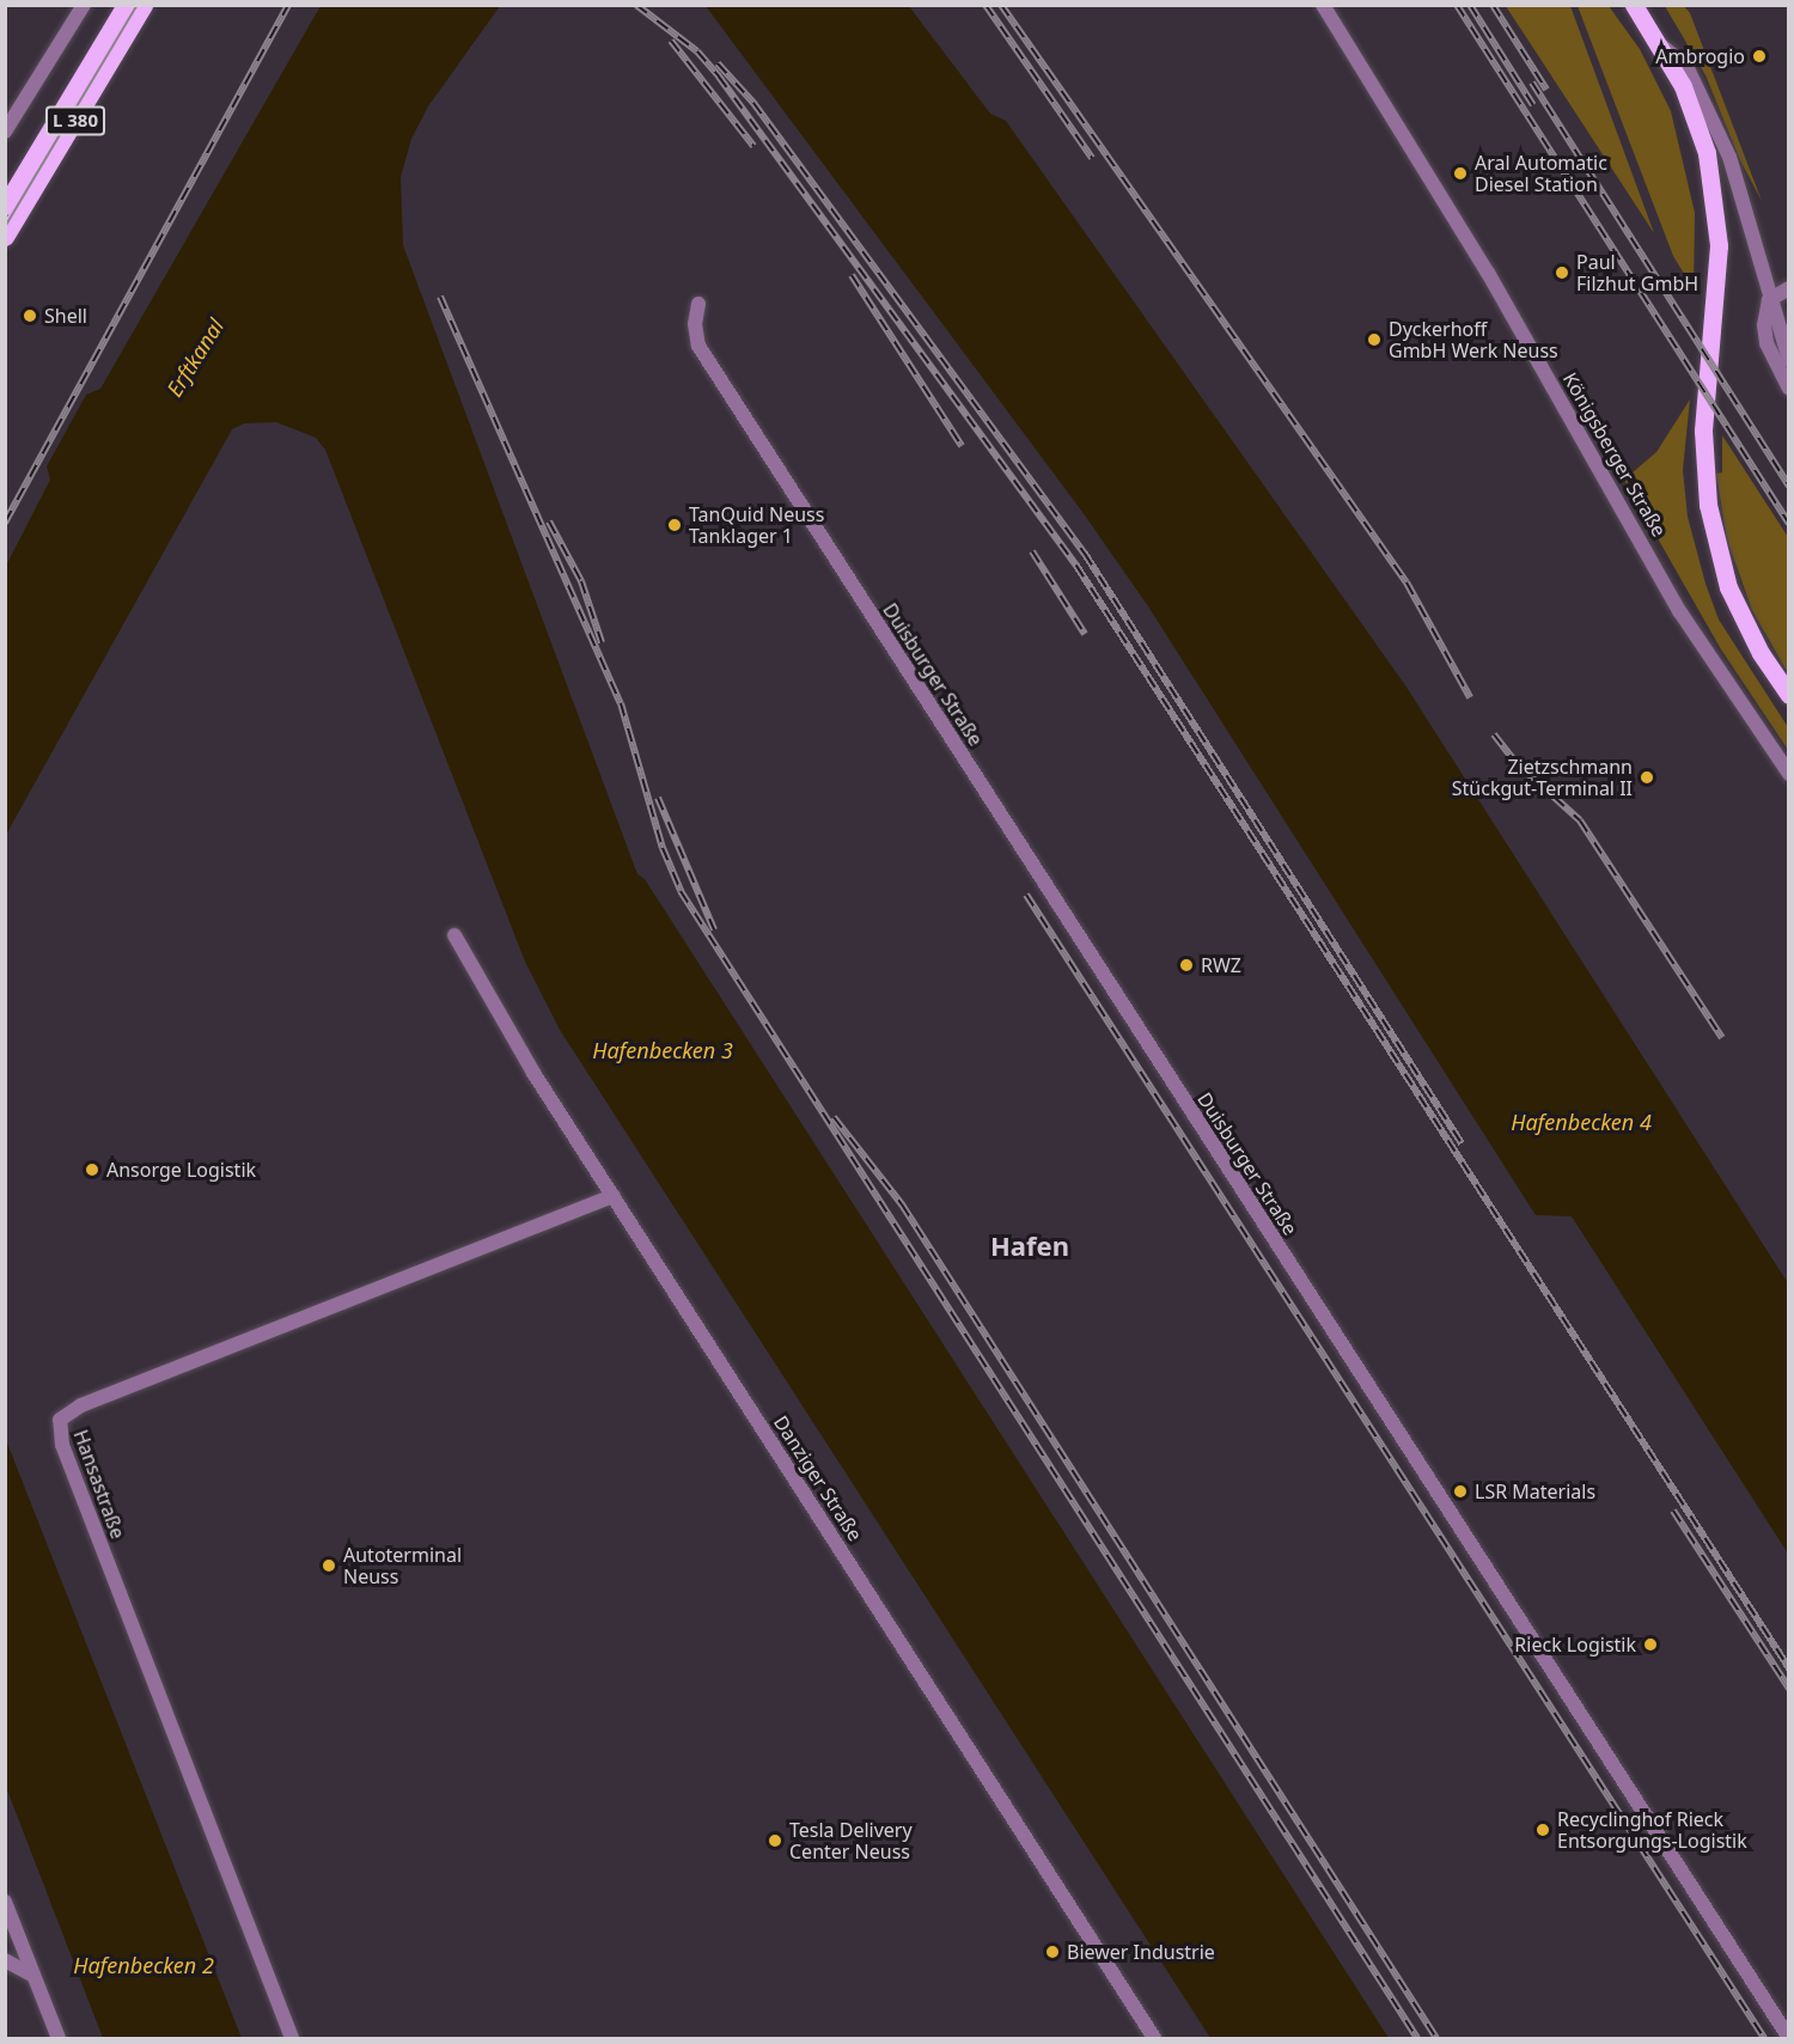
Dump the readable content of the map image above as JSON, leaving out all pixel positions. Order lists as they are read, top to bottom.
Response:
{
  "streets": {
    "main road": ["L 380"],
    "street": [
      "Königsberger Straße",
      "Duisburger Straße",
      "Danziger Straße",
      "Hansastraße"
    ]
  },
  "crossings": [
    ["Danziger Straße", "Hansastraße"]
  ],
  "districts": ["Hafen"],
  "water": [
    "Erftkanal",
    "Hafenbecken 3",
    "Hafenbecken 4",
    "Hafenbecken 2"
  ],
  "places": [
    "Ambrogio",
    "Aral Automatic Diesel Station",
    "Paul Filzhut GmbH",
    "Shell",
    "Dyckerhoff GmbH Werk Neuss",
    "TanQuid Neuss Tanklager 1",
    "Zietzschmann Stückgut-Terminal II",
    "RWZ",
    "Ansorge Logistik",
    "LSR Materials",
    "Autoterminal Neuss",
    "Rieck Logistik",
    "Recyclinghof Rieck Entsorgungs-Logistik",
    "Tesla Delivery Center Neuss",
    "Biewer Industrie"
  ]
}
